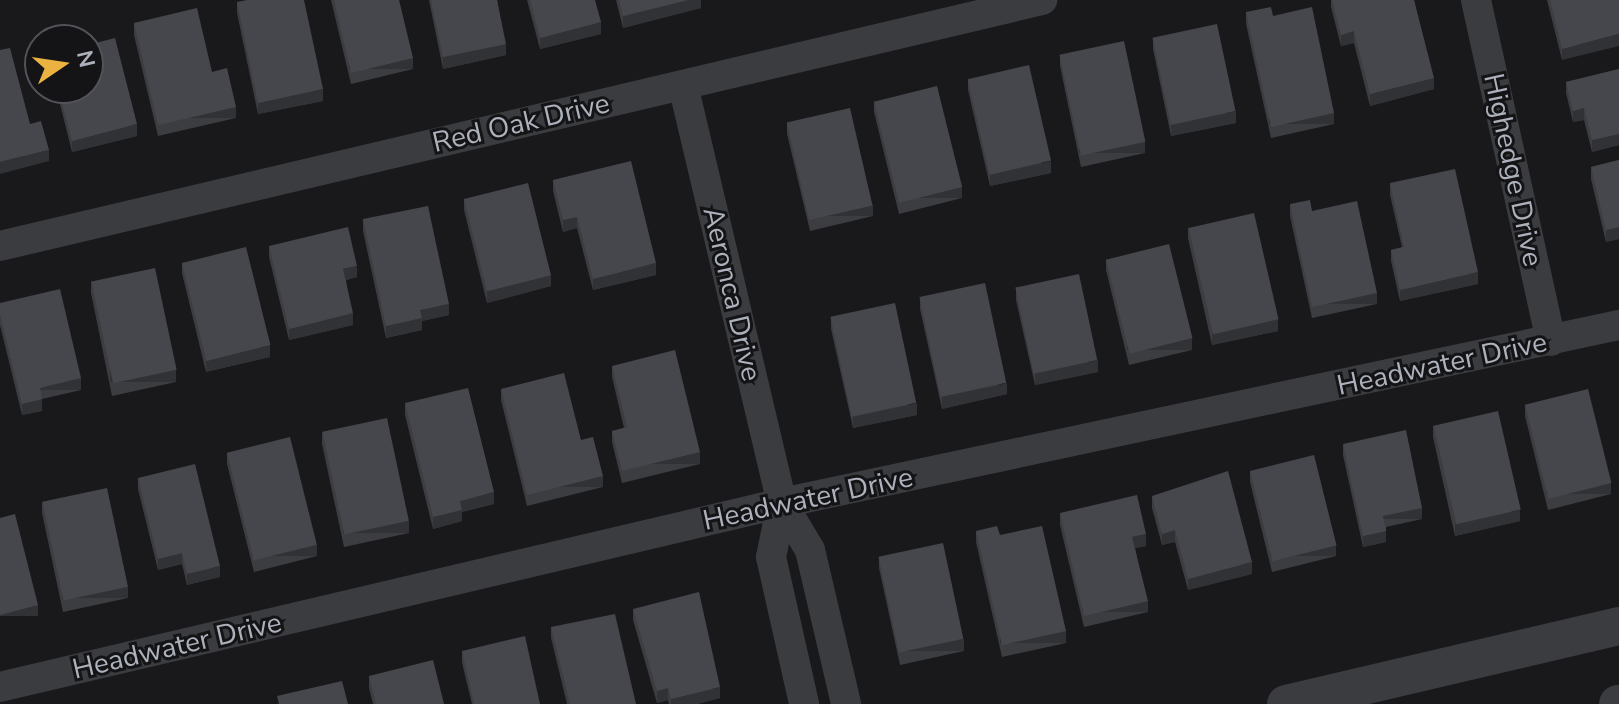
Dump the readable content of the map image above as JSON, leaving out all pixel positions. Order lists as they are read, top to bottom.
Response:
{
  "streets": {
    "street": [
      "Red Oak Drive",
      "Highedge Drive",
      "Aeronca Drive",
      "Headwater Drive"
    ]
  },
  "crossings": [
    ["Red Oak Drive", "Aeronca Drive"],
    ["Highedge Drive", "Headwater Drive"],
    ["Aeronca Drive", "Headwater Drive"]
  ],
  "north": "right"
}
